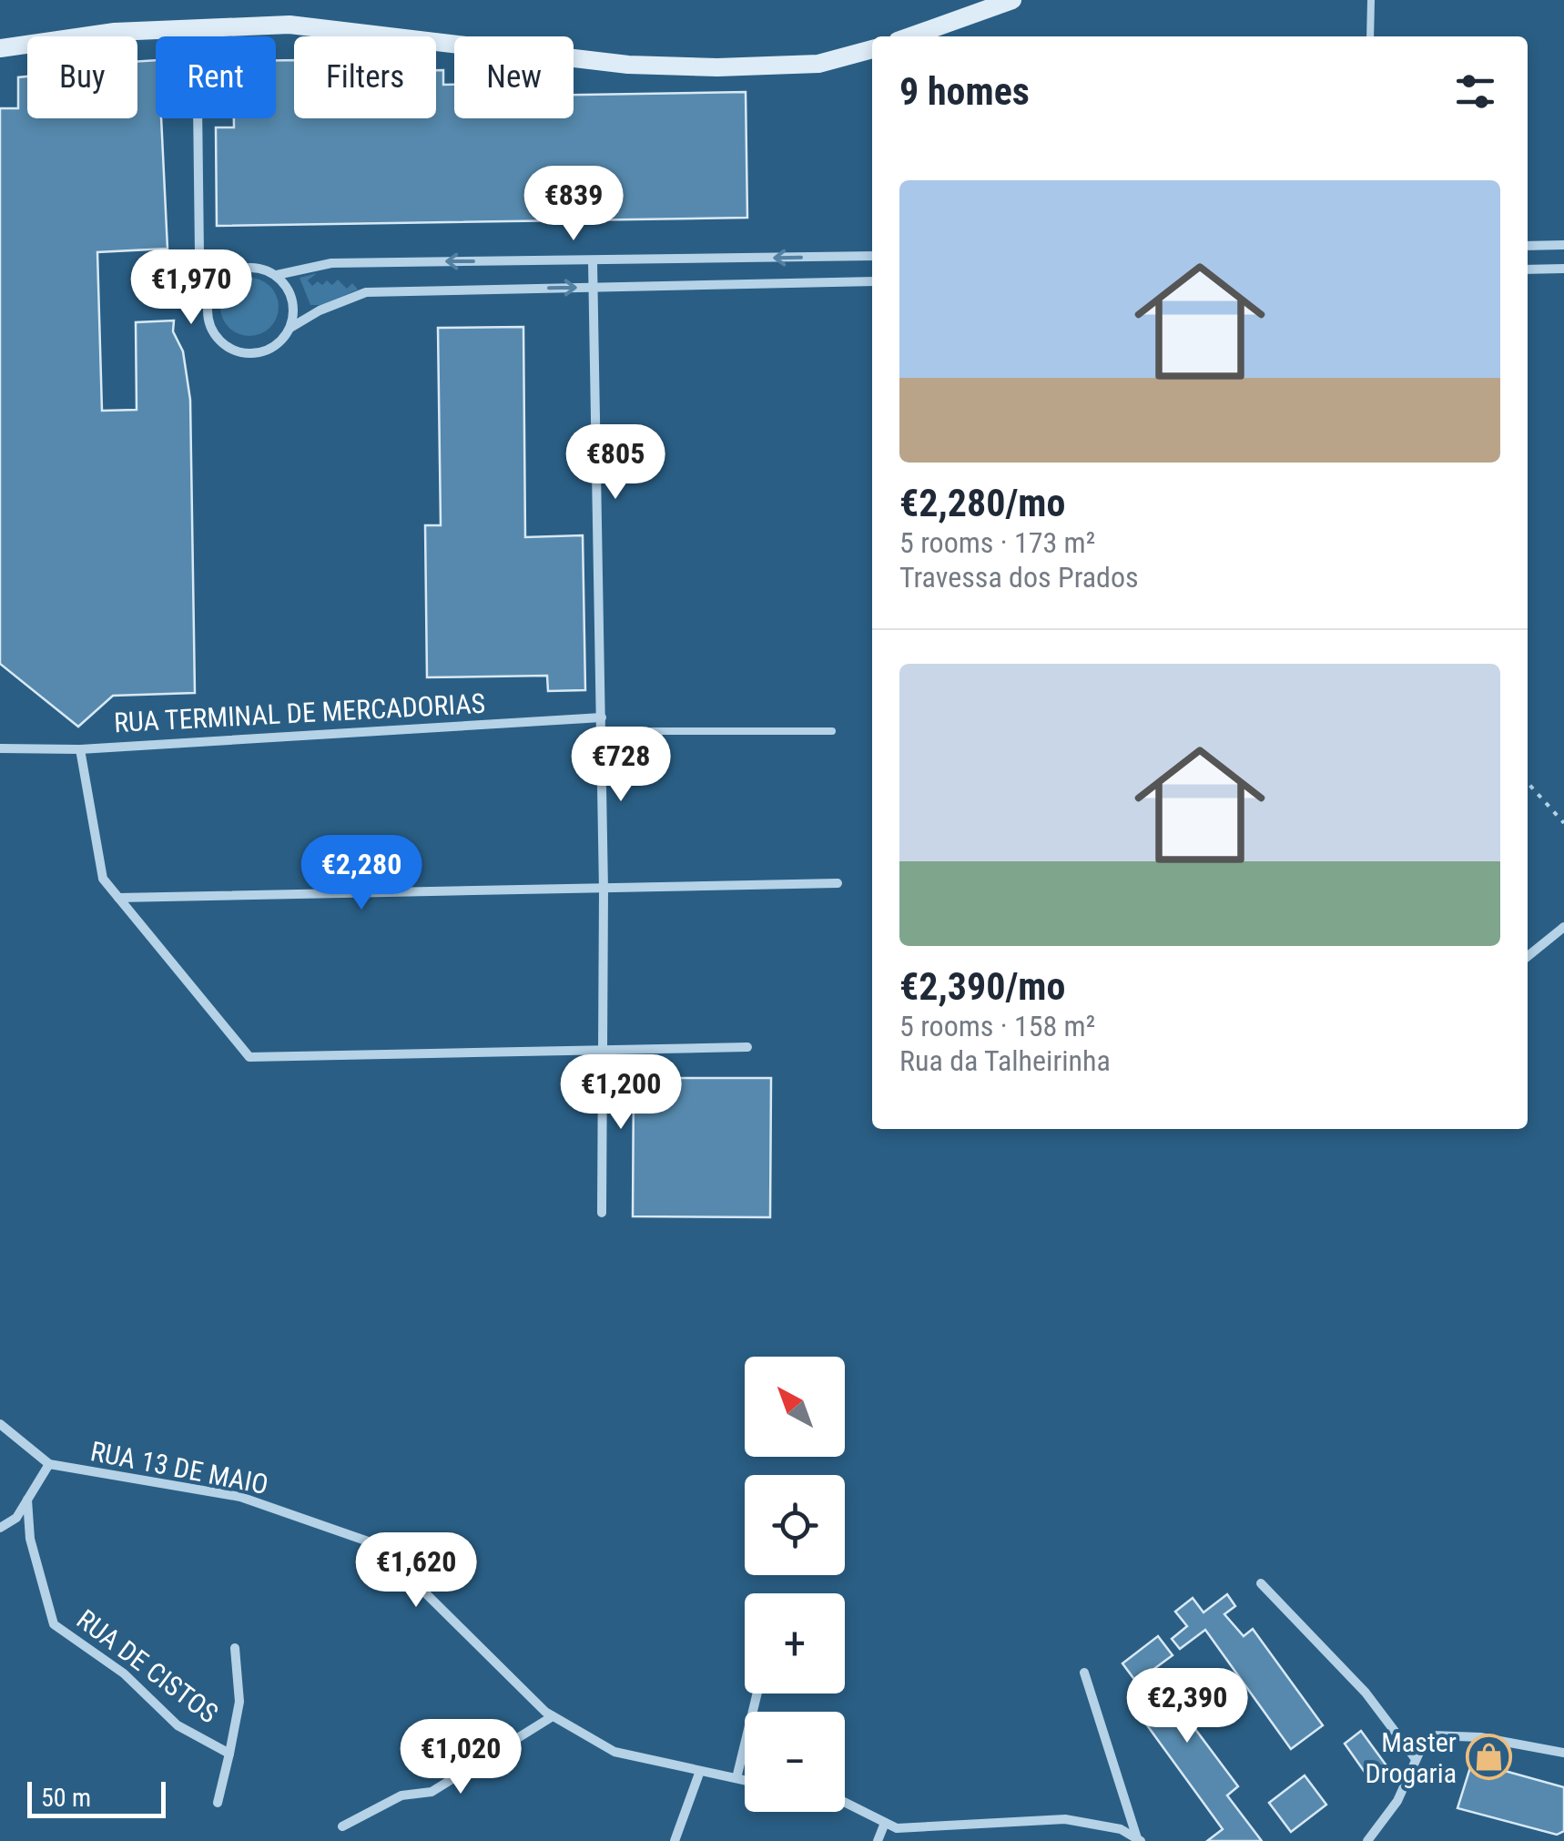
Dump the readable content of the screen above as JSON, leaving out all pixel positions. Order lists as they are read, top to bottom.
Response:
{
  "streets": {
    "street": ["RUA TERMINAL DE MERCADORIAS", "RUA 13 DE MAIO", "RUA DE CISTOS"]
  },
  "places": {
    "shop": ["Master Drogaria"]
  },
  "scale_bar": "50 m",
  "north": "top left",
  "page": {
    "chip": [
      "Buy",
      "Rent",
      "Filters",
      "New"
    ],
    "heading": "9 homes",
    "list": [
      {
        "name": "€2,280/mo",
        "note": "5 rooms · 173 m² · Travessa dos Prados"
      },
      {
        "name": "€2,390/mo",
        "note": "5 rooms · 158 m² · Rua da Talheirinha"
      }
    ],
    "price": [
      "€839",
      "€1,970",
      "€805",
      "€728",
      "€2,280",
      "€1,200",
      "€1,620",
      "€2,390",
      "€1,020"
    ],
    "map_buttons": ["+", "−"],
    "scale": "50 m"
  }
}
